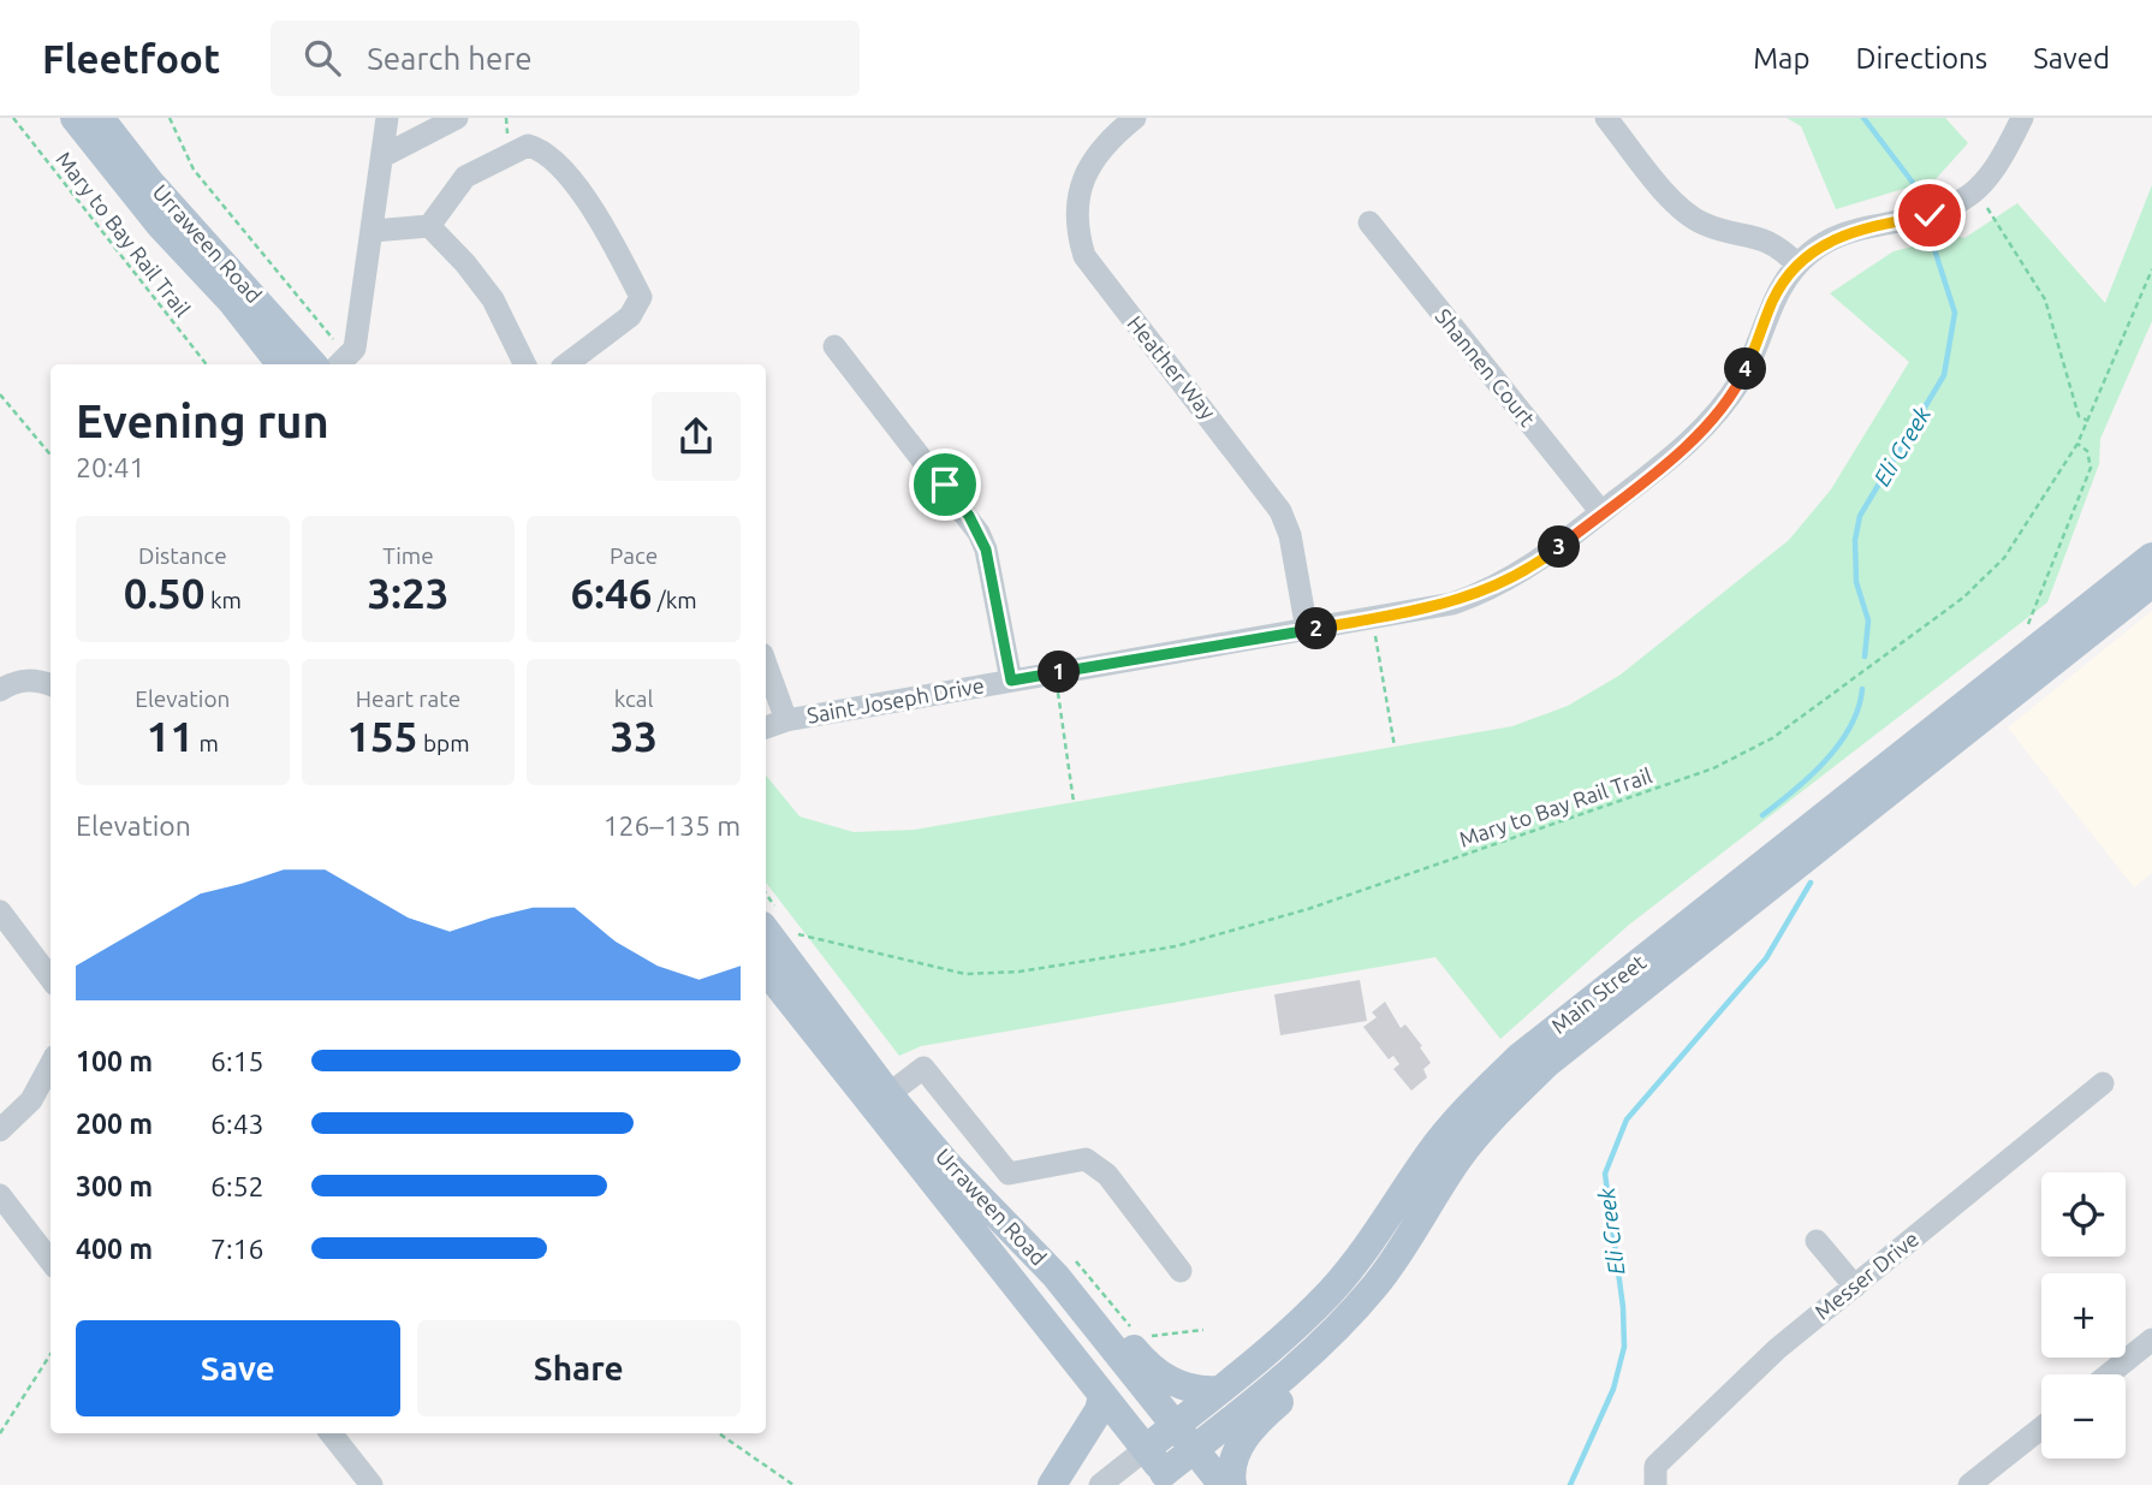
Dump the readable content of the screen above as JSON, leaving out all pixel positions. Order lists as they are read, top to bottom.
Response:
{
  "streets": {
    "main road": ["Urraween Road", "Main Street"],
    "street": [
      "Heather Way",
      "Shannen Court",
      "Saint Joseph Drive",
      "Messer Drive"
    ],
    "path": ["Mary to Bay Rail Trail"]
  },
  "crossings": [
    ["Mary to Bay Rail Trail", "Urraween Road"],
    ["Urraween Road", "Main Street"],
    ["Heather Way", "Saint Joseph Drive"],
    ["Shannen Court", "Saint Joseph Drive"]
  ],
  "water": ["Eli Creek"],
  "page": {
    "header": "Fleetfoot",
    "search": "Search here",
    "nav": ["Map", "Directions", "Saved"],
    "pins": [
      "4",
      "3",
      "2",
      "1"
    ],
    "heading": ["Evening run", "20:41"],
    "stats": [
      ["Distance", "0.50 km"],
      ["Time", "3:23"],
      ["Pace", "6:46 /km"],
      ["Elevation", "11 m"],
      ["Heart rate", "155 bpm"],
      ["kcal", "33"]
    ],
    "chart": ["Elevation", "126–135 m"],
    "list": [
      {
        "name": "100 m",
        "note": "6:15"
      },
      {
        "name": "200 m",
        "note": "6:43"
      },
      {
        "name": "300 m",
        "note": "6:52"
      },
      {
        "name": "400 m",
        "note": "7:16"
      }
    ],
    "map_buttons": ["+", "−"],
    "buttons": ["Save", "Share"]
  }
}
